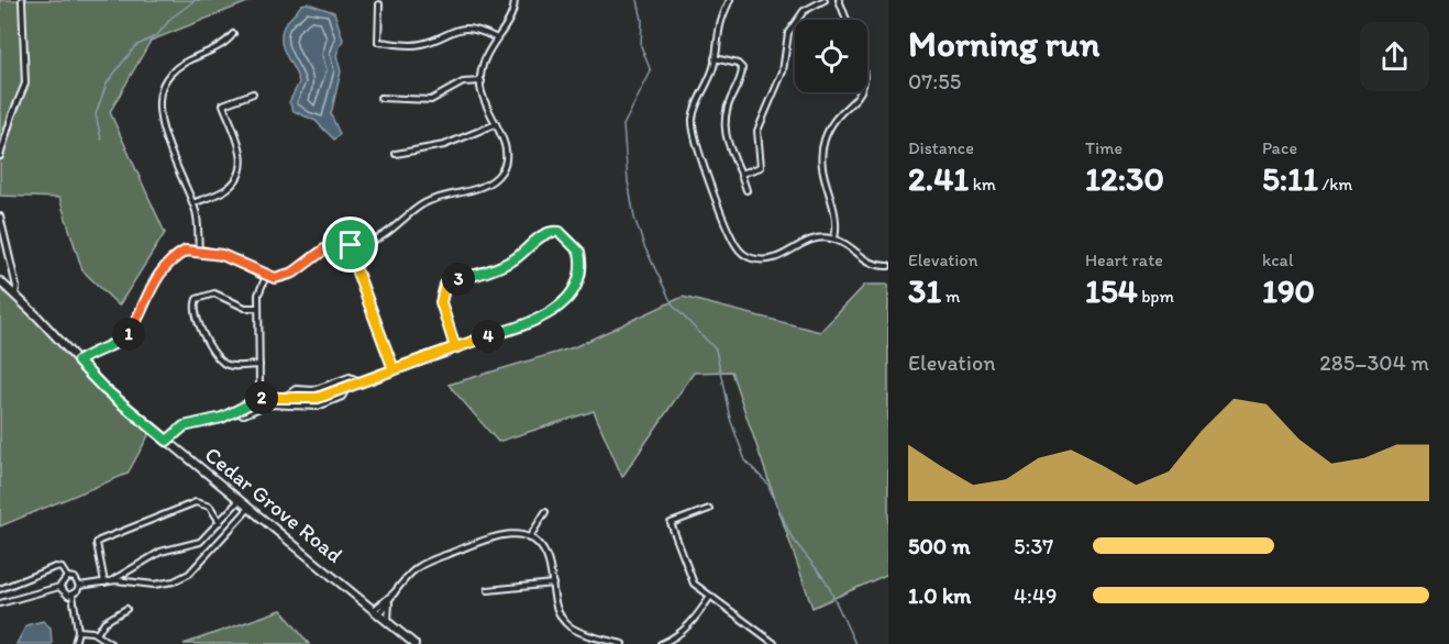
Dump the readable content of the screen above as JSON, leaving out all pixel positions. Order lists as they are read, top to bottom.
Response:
{
  "streets": {
    "main road": ["Cedar Grove Road"]
  },
  "page": {
    "heading": ["Morning run", "07:55"],
    "stats": [
      ["Distance", "2.41 km"],
      ["Time", "12:30"],
      ["Pace", "5:11 /km"],
      ["Elevation", "31 m"],
      ["Heart rate", "154 bpm"],
      ["kcal", "190"]
    ],
    "pins": [
      "3",
      "1",
      "4",
      "2"
    ],
    "chart": ["Elevation", "285–304 m"],
    "list": [
      {
        "name": "500 m",
        "note": "5:37"
      },
      {
        "name": "1.0 km",
        "note": "4:49"
      }
    ]
  }
}
